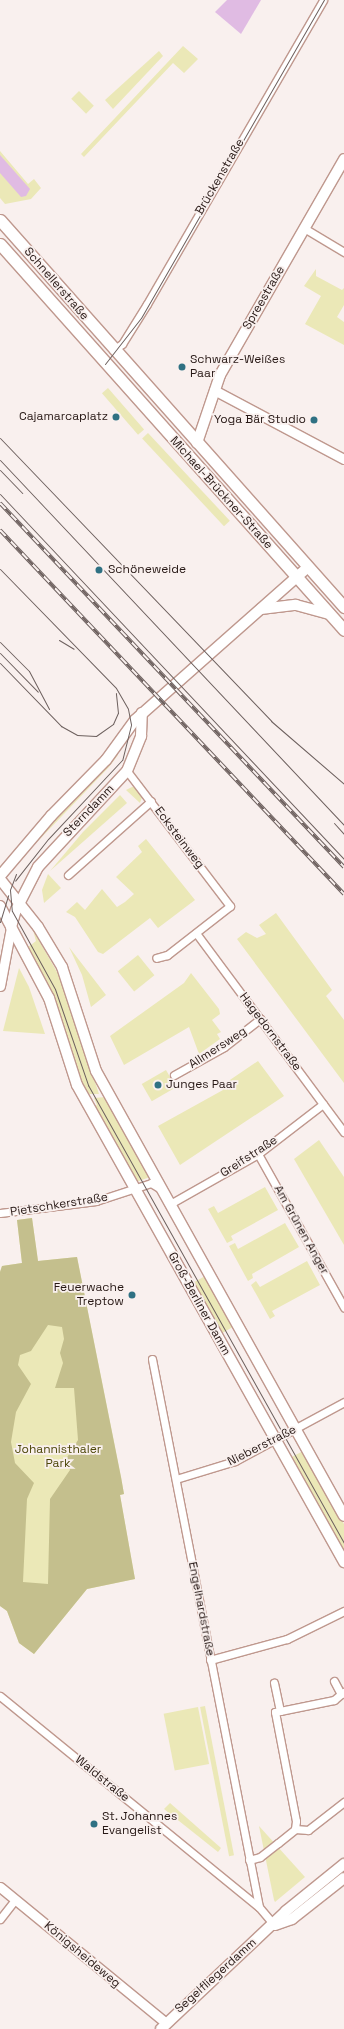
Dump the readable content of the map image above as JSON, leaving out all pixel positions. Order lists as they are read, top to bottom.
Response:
{
  "streets": {
    "main road": [
      "Schnellerstraße",
      "Spreestraße",
      "Michael-Brückner-Straße",
      "Sterndamm",
      "Groß-Berliner Damm",
      "Segelfliegerdamm"
    ],
    "street": [
      "Brückenstraße",
      "Ecksteinweg",
      "Hagedornstraße",
      "Allmersweg",
      "Greifstraße",
      "Pietschkerstraße",
      "Am Grünen Anger",
      "Nieberstraße",
      "Engelhardstraße",
      "Waldstraße",
      "Königsheideweg"
    ]
  },
  "crossings": [
    ["Brückenstraße", "Schnellerstraße"],
    ["Brückenstraße", "Michael-Brückner-Straße"],
    ["Schnellerstraße", "Michael-Brückner-Straße"],
    ["Spreestraße", "Michael-Brückner-Straße"],
    ["Michael-Brückner-Straße", "Sterndamm"],
    ["Sterndamm", "Ecksteinweg"],
    ["Sterndamm", "Groß-Berliner Damm"],
    ["Ecksteinweg", "Hagedornstraße"],
    ["Hagedornstraße", "Allmersweg"],
    ["Hagedornstraße", "Greifstraße"],
    ["Greifstraße", "Am Grünen Anger"],
    ["Greifstraße", "Groß-Berliner Damm"],
    ["Pietschkerstraße", "Groß-Berliner Damm"],
    ["Groß-Berliner Damm", "Nieberstraße"],
    ["Nieberstraße", "Engelhardstraße"],
    ["Engelhardstraße", "Waldstraße"],
    ["Engelhardstraße", "Segelfliegerdamm"],
    ["Königsheideweg", "Segelfliegerdamm"]
  ],
  "parks": ["Johannisthaler Park"],
  "places": [
    "Schwarz-Weißes Paar",
    "Cajamarcaplatz",
    "Yoga Bär Studio",
    "Schöneweide",
    "Junges Paar",
    "Feuerwache Treptow",
    "St. Johannes Evangelist"
  ]
}
